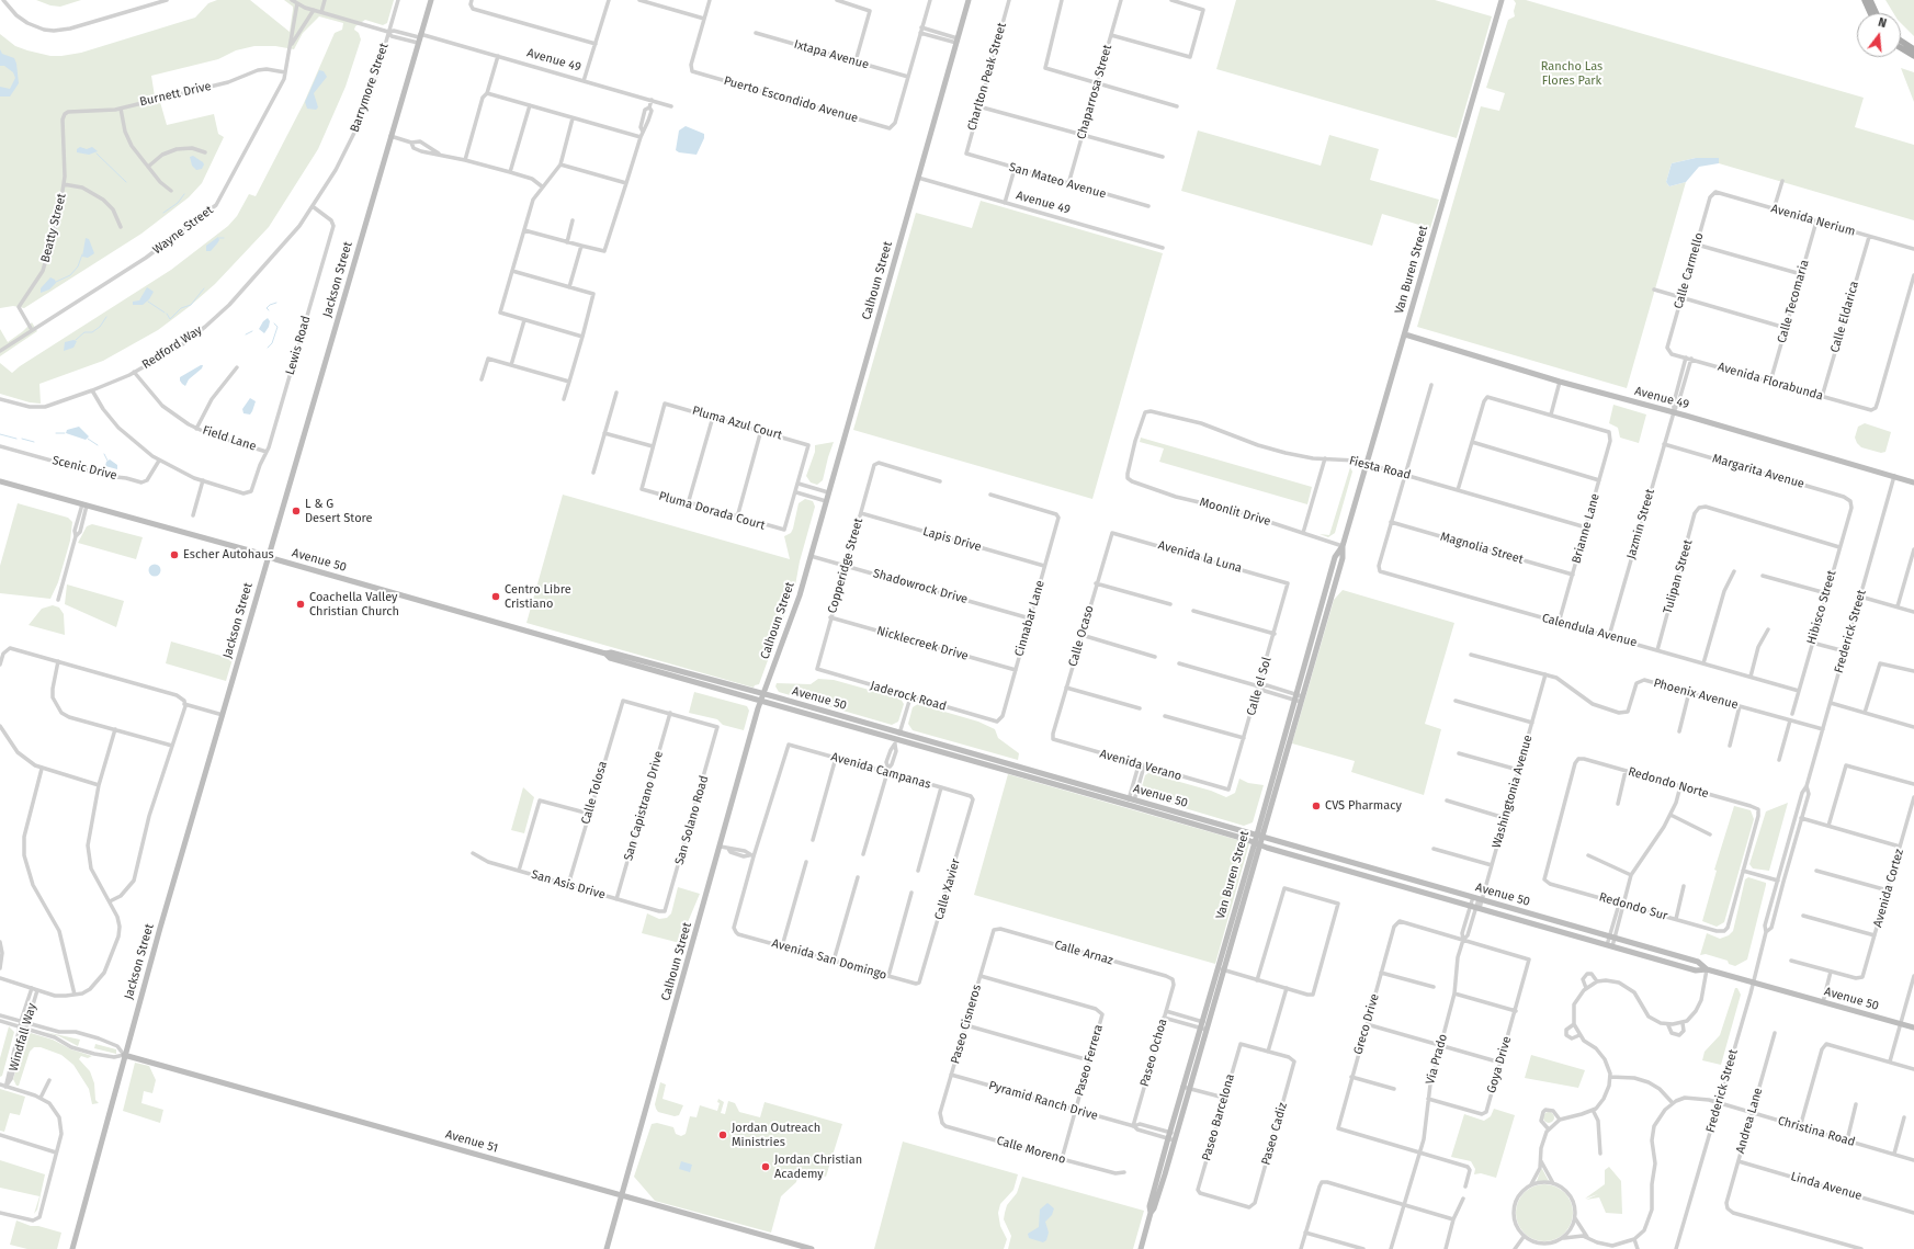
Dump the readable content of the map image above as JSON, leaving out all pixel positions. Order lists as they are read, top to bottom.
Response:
{
  "streets": {
    "street": [
      "Ixtapa Avenue",
      "Avenue 49",
      "Charlton Peak Street",
      "Barrymore Street",
      "Chaparrosa Street",
      "Burnett Drive",
      "Puerto Escondido Avenue",
      "San Mateo Avenue",
      "Avenida Nerium",
      "Beatty Street",
      "Wayne Street",
      "Van Buren Street",
      "Calle Carmello",
      "Jackson Street",
      "Calhoun Street",
      "Calle Tecomaria",
      "Calle Eldarica",
      "Lewis Road",
      "Redford Way",
      "Avenida Florabunda",
      "Pluma Azul Court",
      "Field Lane",
      "Scenic Drive",
      "Fiesta Road",
      "Margarita Avenue",
      "Pluma Dorada Court",
      "Moonlit Drive",
      "Jazmin Street",
      "Brianne Lane",
      "Lapis Drive",
      "Magnolia Street",
      "Avenida la Luna",
      "Avenue 50",
      "Copperidge Street",
      "Tulipan Street",
      "Shadowrock Drive",
      "Hibisco Street",
      "Cinnabar Lane",
      "Calendula Avenue",
      "Frederick Street",
      "Calle Ocaso",
      "Nicklecreek Drive",
      "Calle el Sol",
      "Phoenix Avenue",
      "Jaderock Road",
      "Avenida Verano",
      "Avenida Campanas",
      "Redondo Norte",
      "Washingtonia Avenue",
      "Calle Tolosa",
      "San Capistrano Drive",
      "San Solano Road",
      "San Asis Drive",
      "Avenida Cortez",
      "Calle Xavier",
      "Redondo Sur",
      "Calle Arnaz",
      "Avenida San Domingo",
      "Paseo Cisneros",
      "Greco Drive",
      "Windfall Way",
      "Paseo Ochoa",
      "Via Prado",
      "Paseo Ferrera",
      "Goya Drive",
      "Pyramid Ranch Drive",
      "Paseo Barcelona",
      "Andrea Lane",
      "Christina Road",
      "Paseo Cadiz",
      "Avenue 51",
      "Calle Moreno",
      "Linda Avenue"
    ]
  },
  "crossings": [
    ["Ixtapa Avenue", "Puerto Escondido Avenue"],
    ["Avenue 49", "Van Buren Street"],
    ["Avenue 49", "Jackson Street"],
    ["Avenue 49", "Calhoun Street"],
    ["Avenue 49", "Jazmin Street"],
    ["Avenue 49", "Frederick Street"],
    ["Charlton Peak Street", "San Mateo Avenue"],
    ["Barrymore Street", "Lewis Road"],
    ["Barrymore Street", "Redford Way"],
    ["Chaparrosa Street", "San Mateo Avenue"],
    ["Burnett Drive", "Beatty Street"],
    ["Burnett Drive", "Wayne Street"],
    ["Avenida Nerium", "Calle Carmello"],
    ["Avenida Nerium", "Calle Tecomaria"],
    ["Avenida Nerium", "Calle Eldarica"],
    ["Beatty Street", "Wayne Street"],
    ["Van Buren Street", "Fiesta Road"],
    ["Van Buren Street", "Moonlit Drive"],
    ["Van Buren Street", "Avenue 50"],
    ["Van Buren Street", "Pyramid Ranch Drive"],
    ["Calle Carmello", "Avenida Florabunda"],
    ["Jackson Street", "Avenue 50"],
    ["Jackson Street", "Avenue 51"],
    ["Calhoun Street", "Avenue 50"],
    ["Calhoun Street", "Shadowrock Drive"],
    ["Calhoun Street", "Avenue 51"],
    ["Calle Tecomaria", "Avenida Florabunda"],
    ["Calle Eldarica", "Avenida Florabunda"],
    ["Lewis Road", "Field Lane"],
    ["Redford Way", "Field Lane"],
    ["Pluma Azul Court", "Pluma Dorada Court"],
    ["Fiesta Road", "Moonlit Drive"],
    ["Fiesta Road", "Brianne Lane"],
    ["Margarita Avenue", "Jazmin Street"],
    ["Margarita Avenue", "Hibisco Street"],
    ["Jazmin Street", "Calendula Avenue"],
    ["Brianne Lane", "Magnolia Street"],
    ["Brianne Lane", "Calendula Avenue"],
    ["Lapis Drive", "Copperidge Street"],
    ["Lapis Drive", "Cinnabar Lane"],
    ["Magnolia Street", "Calendula Avenue"],
    ["Avenida la Luna", "Calle Ocaso"],
    ["Avenida la Luna", "Calle el Sol"],
    ["Avenue 50", "Frederick Street"],
    ["Avenue 50", "Washingtonia Avenue"],
    ["Avenue 50", "Via Prado"],
    ["Copperidge Street", "Shadowrock Drive"],
    ["Copperidge Street", "Nicklecreek Drive"],
    ["Copperidge Street", "Jaderock Road"],
    ["Tulipan Street", "Hibisco Street"],
    ["Tulipan Street", "Calendula Avenue"],
    ["Shadowrock Drive", "Cinnabar Lane"],
    ["Hibisco Street", "Calendula Avenue"],
    ["Cinnabar Lane", "Nicklecreek Drive"],
    ["Cinnabar Lane", "Jaderock Road"],
    ["Frederick Street", "Phoenix Avenue"],
    ["Frederick Street", "Christina Road"],
    ["Calle Ocaso", "Avenida Verano"],
    ["Calle el Sol", "Avenida Verano"],
    ["Phoenix Avenue", "Washingtonia Avenue"],
    ["Avenida Campanas", "Calle Xavier"],
    ["Avenida Campanas", "Avenida San Domingo"],
    ["Redondo Norte", "Redondo Sur"],
    ["Washingtonia Avenue", "Via Prado"],
    ["Calle Tolosa", "San Capistrano Drive"],
    ["Calle Tolosa", "San Solano Road"],
    ["Calle Tolosa", "San Asis Drive"],
    ["San Capistrano Drive", "San Solano Road"],
    ["San Capistrano Drive", "San Asis Drive"],
    ["San Solano Road", "San Asis Drive"],
    ["Calle Xavier", "Avenida San Domingo"],
    ["Calle Arnaz", "Paseo Cisneros"],
    ["Calle Arnaz", "Paseo Ochoa"],
    ["Paseo Cisneros", "Paseo Ferrera"],
    ["Paseo Cisneros", "Pyramid Ranch Drive"],
    ["Paseo Cisneros", "Calle Moreno"],
    ["Greco Drive", "Via Prado"],
    ["Greco Drive", "Goya Drive"],
    ["Paseo Ochoa", "Pyramid Ranch Drive"],
    ["Via Prado", "Goya Drive"],
    ["Paseo Ferrera", "Pyramid Ranch Drive"],
    ["Paseo Ferrera", "Calle Moreno"],
    ["Paseo Barcelona", "Paseo Cadiz"],
    ["Andrea Lane", "Christina Road"],
    ["Andrea Lane", "Linda Avenue"]
  ],
  "parks": ["Rancho Las Flores Park"],
  "places": [
    "L & G Desert Store",
    "Escher Autohaus",
    "Centro Libre Cristiano",
    "Coachella Valley Christian Church",
    "CVS Pharmacy",
    "Jordan Outreach Ministries",
    "Jordan Christian Academy"
  ],
  "north": "top"
}
